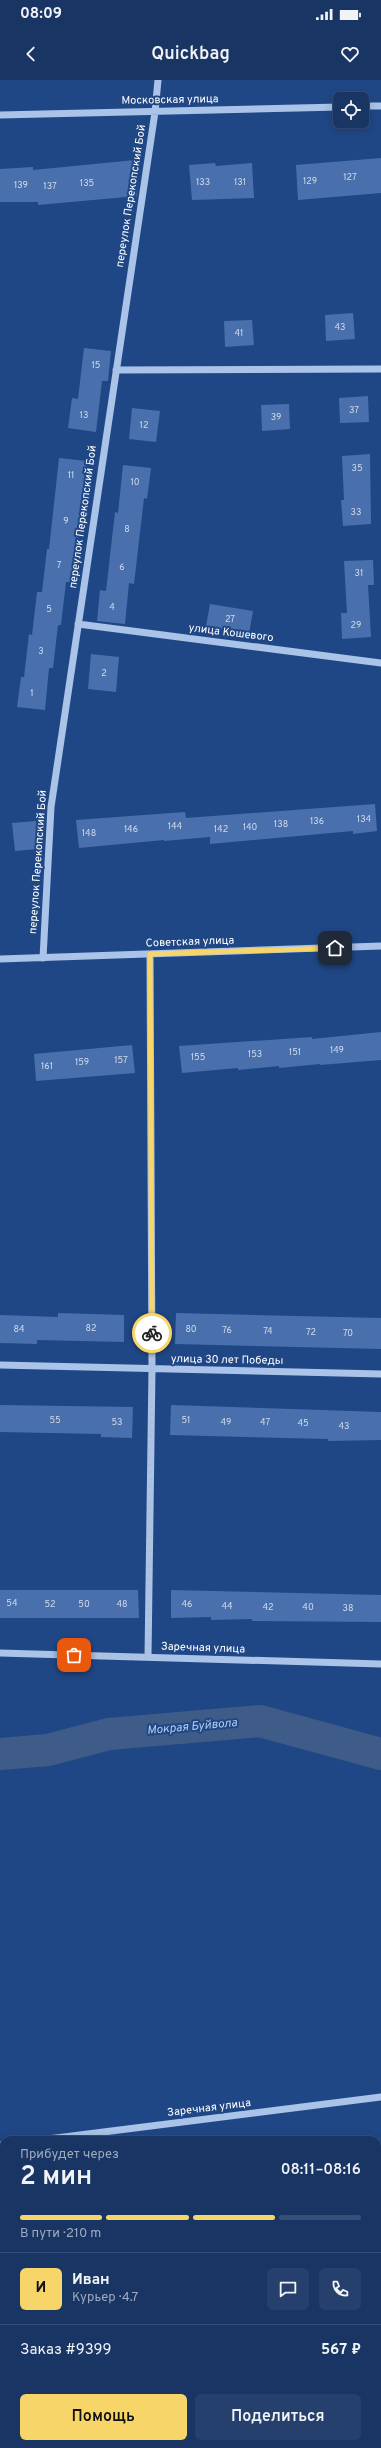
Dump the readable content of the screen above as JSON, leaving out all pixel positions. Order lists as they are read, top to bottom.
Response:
{
  "streets": {
    "street": [
      "Московская улица",
      "переулок Перекопский Бой",
      "улица Кошевого",
      "Советская улица",
      "улица 30 лет Победы",
      "Заречная улица"
    ]
  },
  "crossings": [
    ["Московская улица", "переулок Перекопский Бой"],
    ["переулок Перекопский Бой", "улица Кошевого"],
    ["переулок Перекопский Бой", "Советская улица"]
  ],
  "water": ["Мокрая Буйвола"],
  "house_numbers": [
    "127",
    "129",
    "133",
    "131",
    "135",
    "139",
    "137",
    "43",
    "41",
    "15",
    "37",
    "13",
    "39",
    "12",
    "35",
    "11",
    "10",
    "33",
    "9",
    "8",
    "7",
    "6",
    "31",
    "4",
    "5",
    "27",
    "29",
    "3",
    "2",
    "1",
    "134",
    "136",
    "138",
    "144",
    "140",
    "146",
    "142",
    "148",
    "149",
    "151",
    "153",
    "155",
    "157",
    "159",
    "161",
    "82",
    "84",
    "80",
    "76",
    "74",
    "72",
    "70",
    "55",
    "51",
    "53",
    "49",
    "47",
    "45",
    "43",
    "54",
    "52",
    "50",
    "48",
    "46",
    "44",
    "42",
    "40",
    "38"
  ],
  "page": {
    "status": "08:09",
    "header": "Quickbag",
    "heading": ["2 мин", "Прибудет через", "08:11–08:16"],
    "panel": [
      "Иван",
      "Курьер · 4.7",
      "Заказ #9399",
      "567 ₽"
    ],
    "bar": "В пути · 210 m",
    "round": "И",
    "buttons": ["Помощь", "Поделиться"]
  }
}
